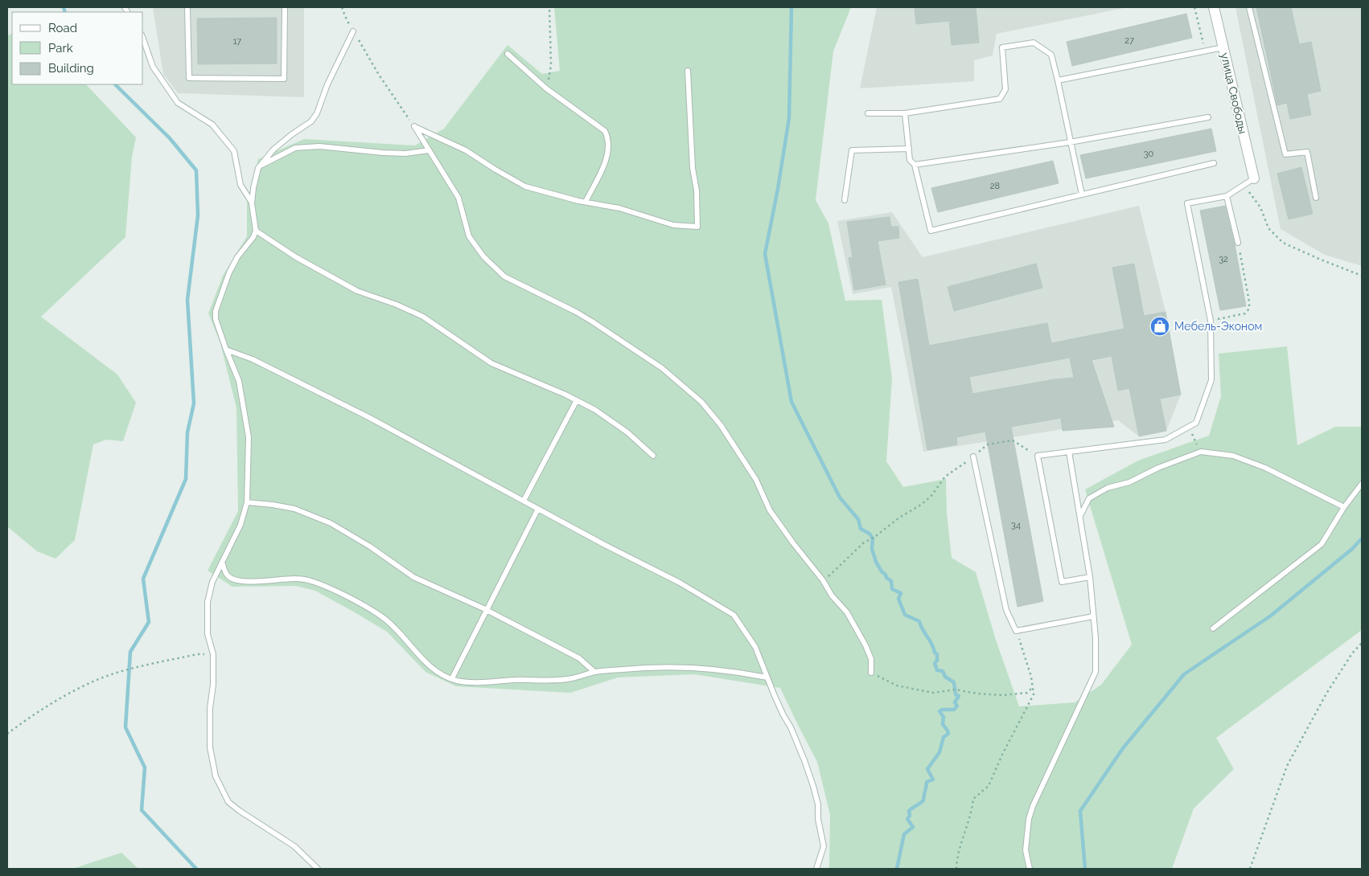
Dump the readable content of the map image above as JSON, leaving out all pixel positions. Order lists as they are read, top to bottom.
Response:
{
  "streets": {
    "street": ["улица Свободы"]
  },
  "places": {
    "shop": ["Мебель-Эконом"]
  },
  "house_numbers": [
    "27",
    "17",
    "30",
    "28",
    "32",
    "34"
  ],
  "legend": ["Road", "Park", "Building"]
}
